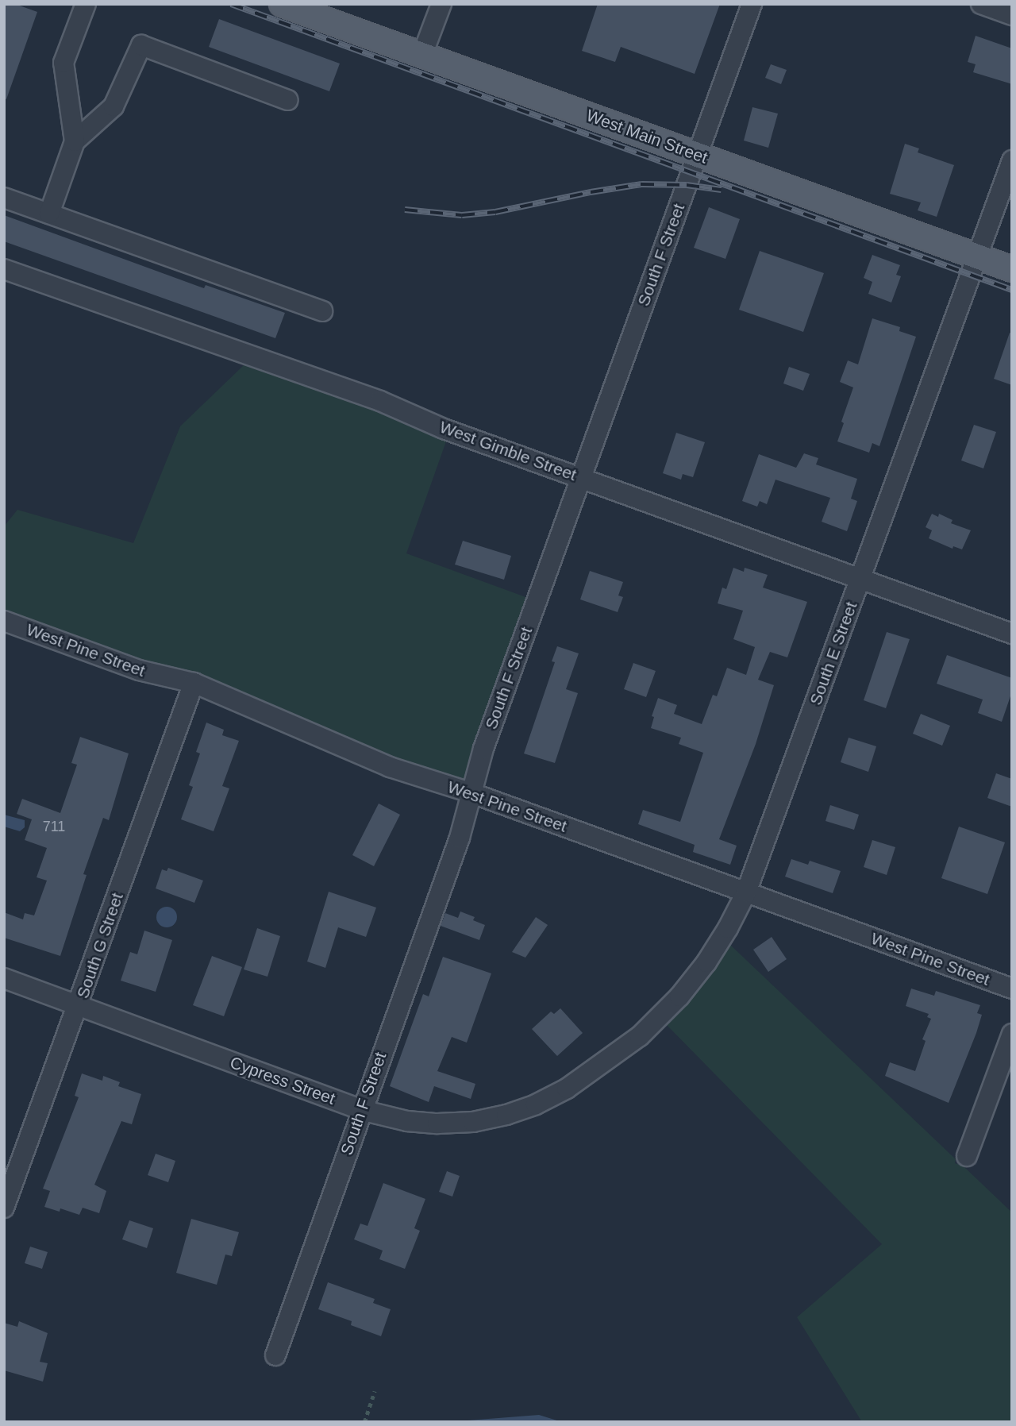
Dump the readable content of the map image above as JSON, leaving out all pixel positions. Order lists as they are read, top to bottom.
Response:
{
  "streets": {
    "main road": ["West Main Street"],
    "street": [
      "South F Street",
      "West Gimble Street",
      "West Pine Street",
      "South E Street",
      "South G Street",
      "Cypress Street"
    ]
  },
  "crossings": [
    ["West Main Street", "South F Street"],
    ["West Main Street", "South E Street"],
    ["South F Street", "West Gimble Street"],
    ["South F Street", "West Pine Street"],
    ["South F Street", "Cypress Street"],
    ["West Gimble Street", "South E Street"],
    ["West Pine Street", "South E Street"],
    ["West Pine Street", "South G Street"],
    ["South E Street", "Cypress Street"],
    ["South G Street", "Cypress Street"]
  ],
  "house_numbers": ["711"]
}
